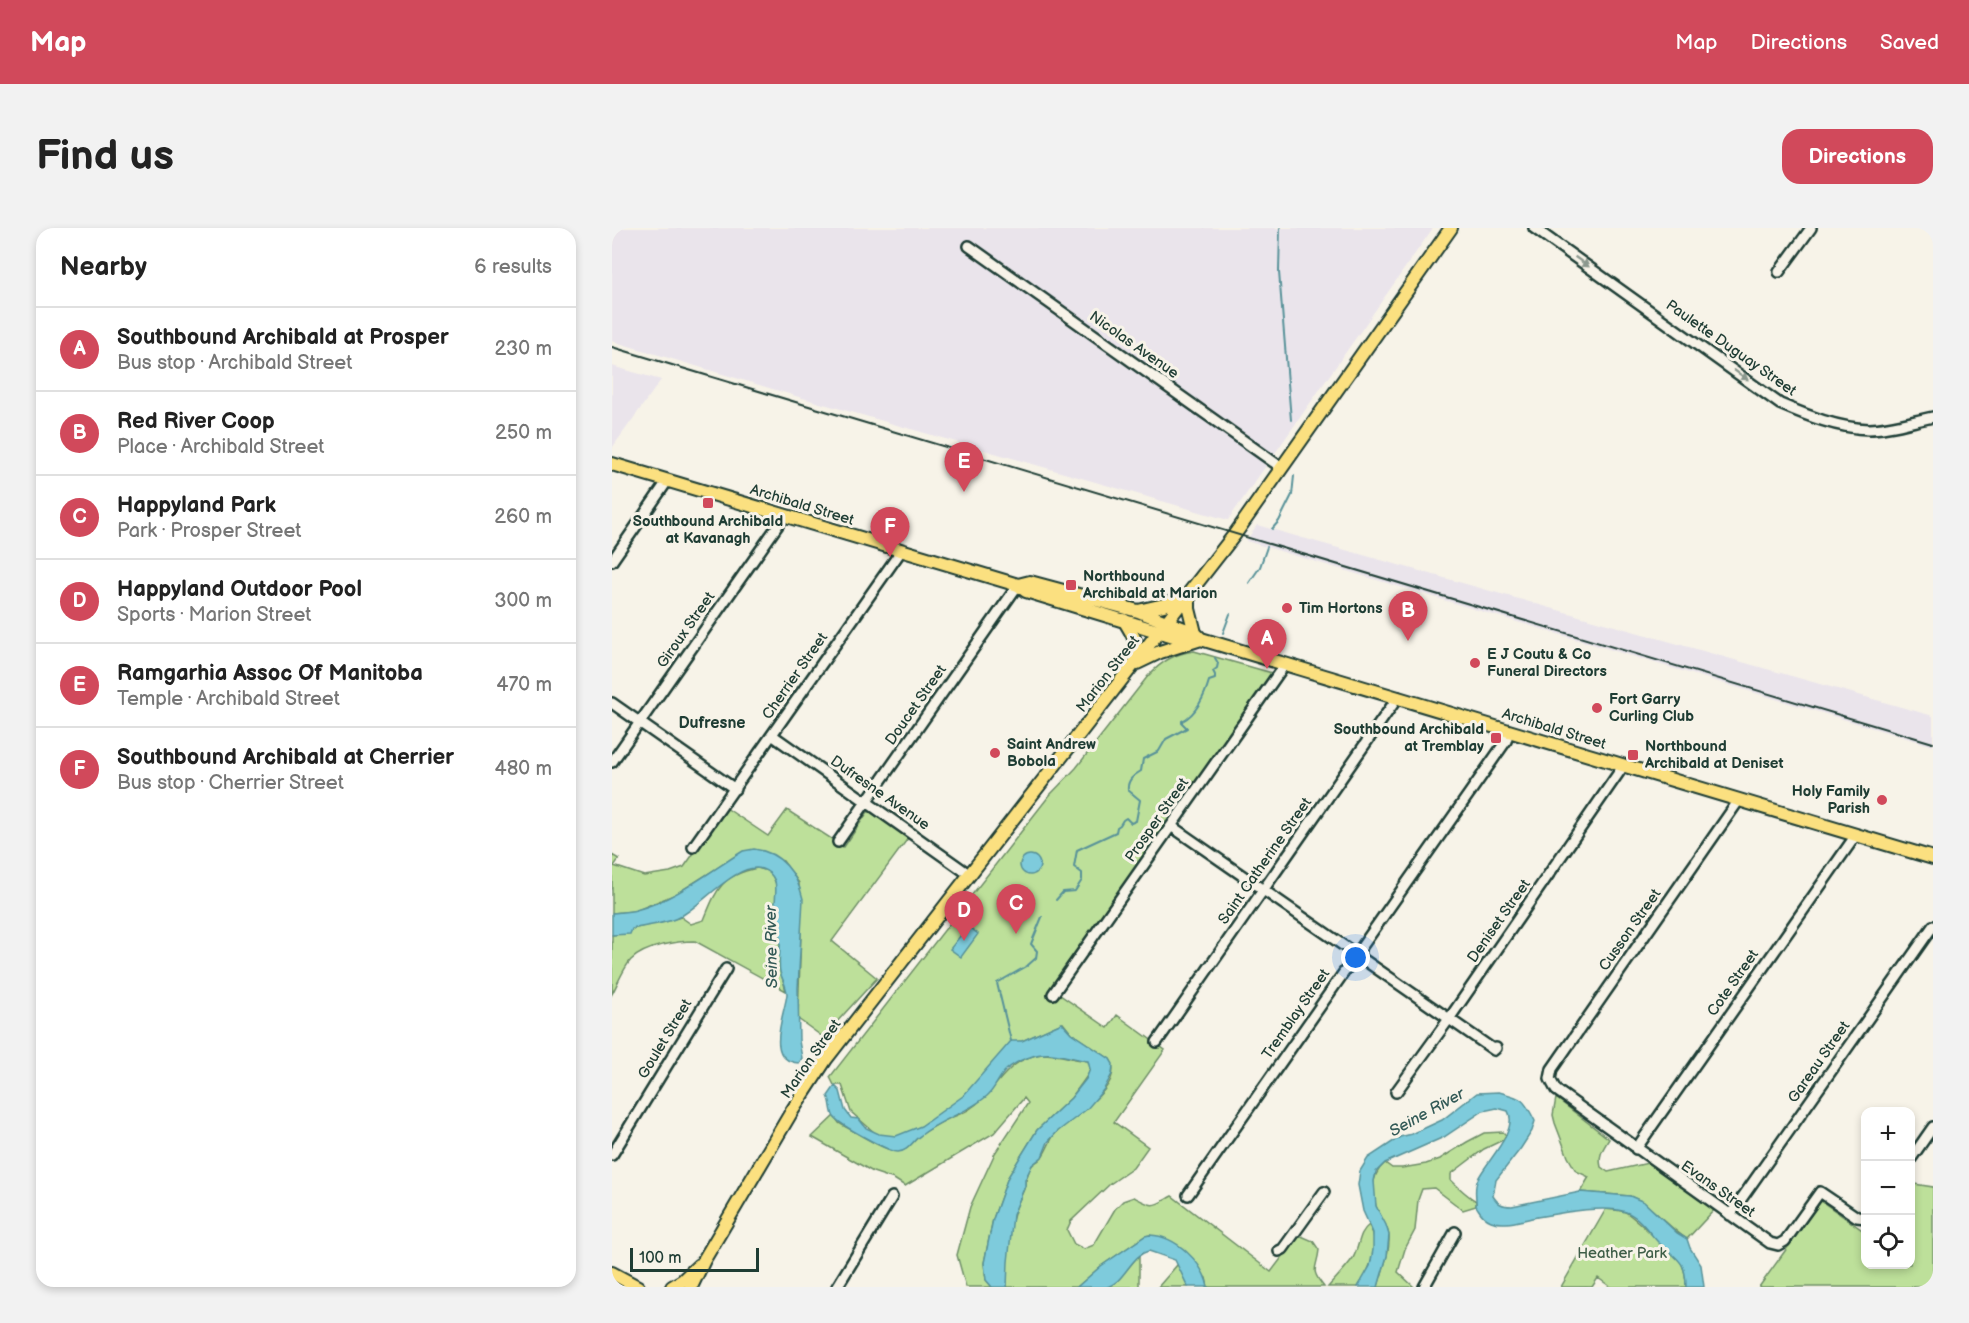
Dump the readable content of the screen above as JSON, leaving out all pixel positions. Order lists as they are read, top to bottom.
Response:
{
  "streets": {
    "main road": ["Archibald Street", "Marion Street"],
    "street": [
      "Nicolas Avenue",
      "Paulette Duguay Street",
      "Giroux Street",
      "Cherrier Street",
      "Doucet Street",
      "Dufresne Avenue",
      "Prosper Street",
      "Saint Catherine Street",
      "Deniset Street",
      "Cusson Street",
      "Cote Street",
      "Tremblay Street",
      "Goulet Street",
      "Gareau Street",
      "Evans Street"
    ]
  },
  "crossings": [
    ["Nicolas Avenue", "Marion Street"],
    ["Archibald Street", "Giroux Street"],
    ["Archibald Street", "Marion Street"],
    ["Archibald Street", "Cherrier Street"],
    ["Archibald Street", "Doucet Street"],
    ["Archibald Street", "Prosper Street"],
    ["Archibald Street", "Saint Catherine Street"],
    ["Archibald Street", "Deniset Street"],
    ["Archibald Street", "Cusson Street"],
    ["Archibald Street", "Cote Street"],
    ["Archibald Street", "Tremblay Street"],
    ["Marion Street", "Dufresne Avenue"],
    ["Cherrier Street", "Dufresne Avenue"],
    ["Doucet Street", "Dufresne Avenue"],
    ["Cusson Street", "Evans Street"],
    ["Cote Street", "Evans Street"],
    ["Gareau Street", "Evans Street"]
  ],
  "one_way": ["Paulette Duguay Street"],
  "districts": ["Dufresne"],
  "water": ["Seine River"],
  "parks": ["Heather Park"],
  "places": {
    "transit": [
      "Southbound Archibald at Kavanagh",
      "Northbound Archibald at Marion",
      "Southbound Archibald at Tremblay",
      "Northbound Archibald at Deniset"
    ],
    "other": [
      "Tim Hortons",
      "E J Coutu & Co Funeral Directors",
      "Fort Garry Curling Club",
      "Saint Andrew Bobola",
      "Holy Family Parish"
    ]
  },
  "scale_bar": "100 m",
  "page": {
    "header": "Map",
    "nav": ["Map", "Directions", "Saved"],
    "buttons": "Directions",
    "title": "Find us",
    "heading": ["Nearby", "6 results"],
    "list": [
      {
        "mark": "A",
        "name": "Southbound Archibald at Prosper",
        "note": "Bus stop · Archibald Street",
        "value": "230 m"
      },
      {
        "mark": "B",
        "name": "Red River Coop",
        "note": "Place · Archibald Street",
        "value": "250 m"
      },
      {
        "mark": "C",
        "name": "Happyland Park",
        "note": "Park · Prosper Street",
        "value": "260 m"
      },
      {
        "mark": "D",
        "name": "Happyland Outdoor Pool",
        "note": "Sports · Marion Street",
        "value": "300 m"
      },
      {
        "mark": "E",
        "name": "Ramgarhia Assoc Of Manitoba",
        "note": "Temple · Archibald Street",
        "value": "470 m"
      },
      {
        "mark": "F",
        "name": "Southbound Archibald at Cherrier",
        "note": "Bus stop · Cherrier Street",
        "value": "480 m"
      }
    ],
    "pins": [
      "E",
      "F",
      "B",
      "A",
      "C",
      "D"
    ],
    "map_buttons": ["+", "−"],
    "scale": "100 m"
  }
}
